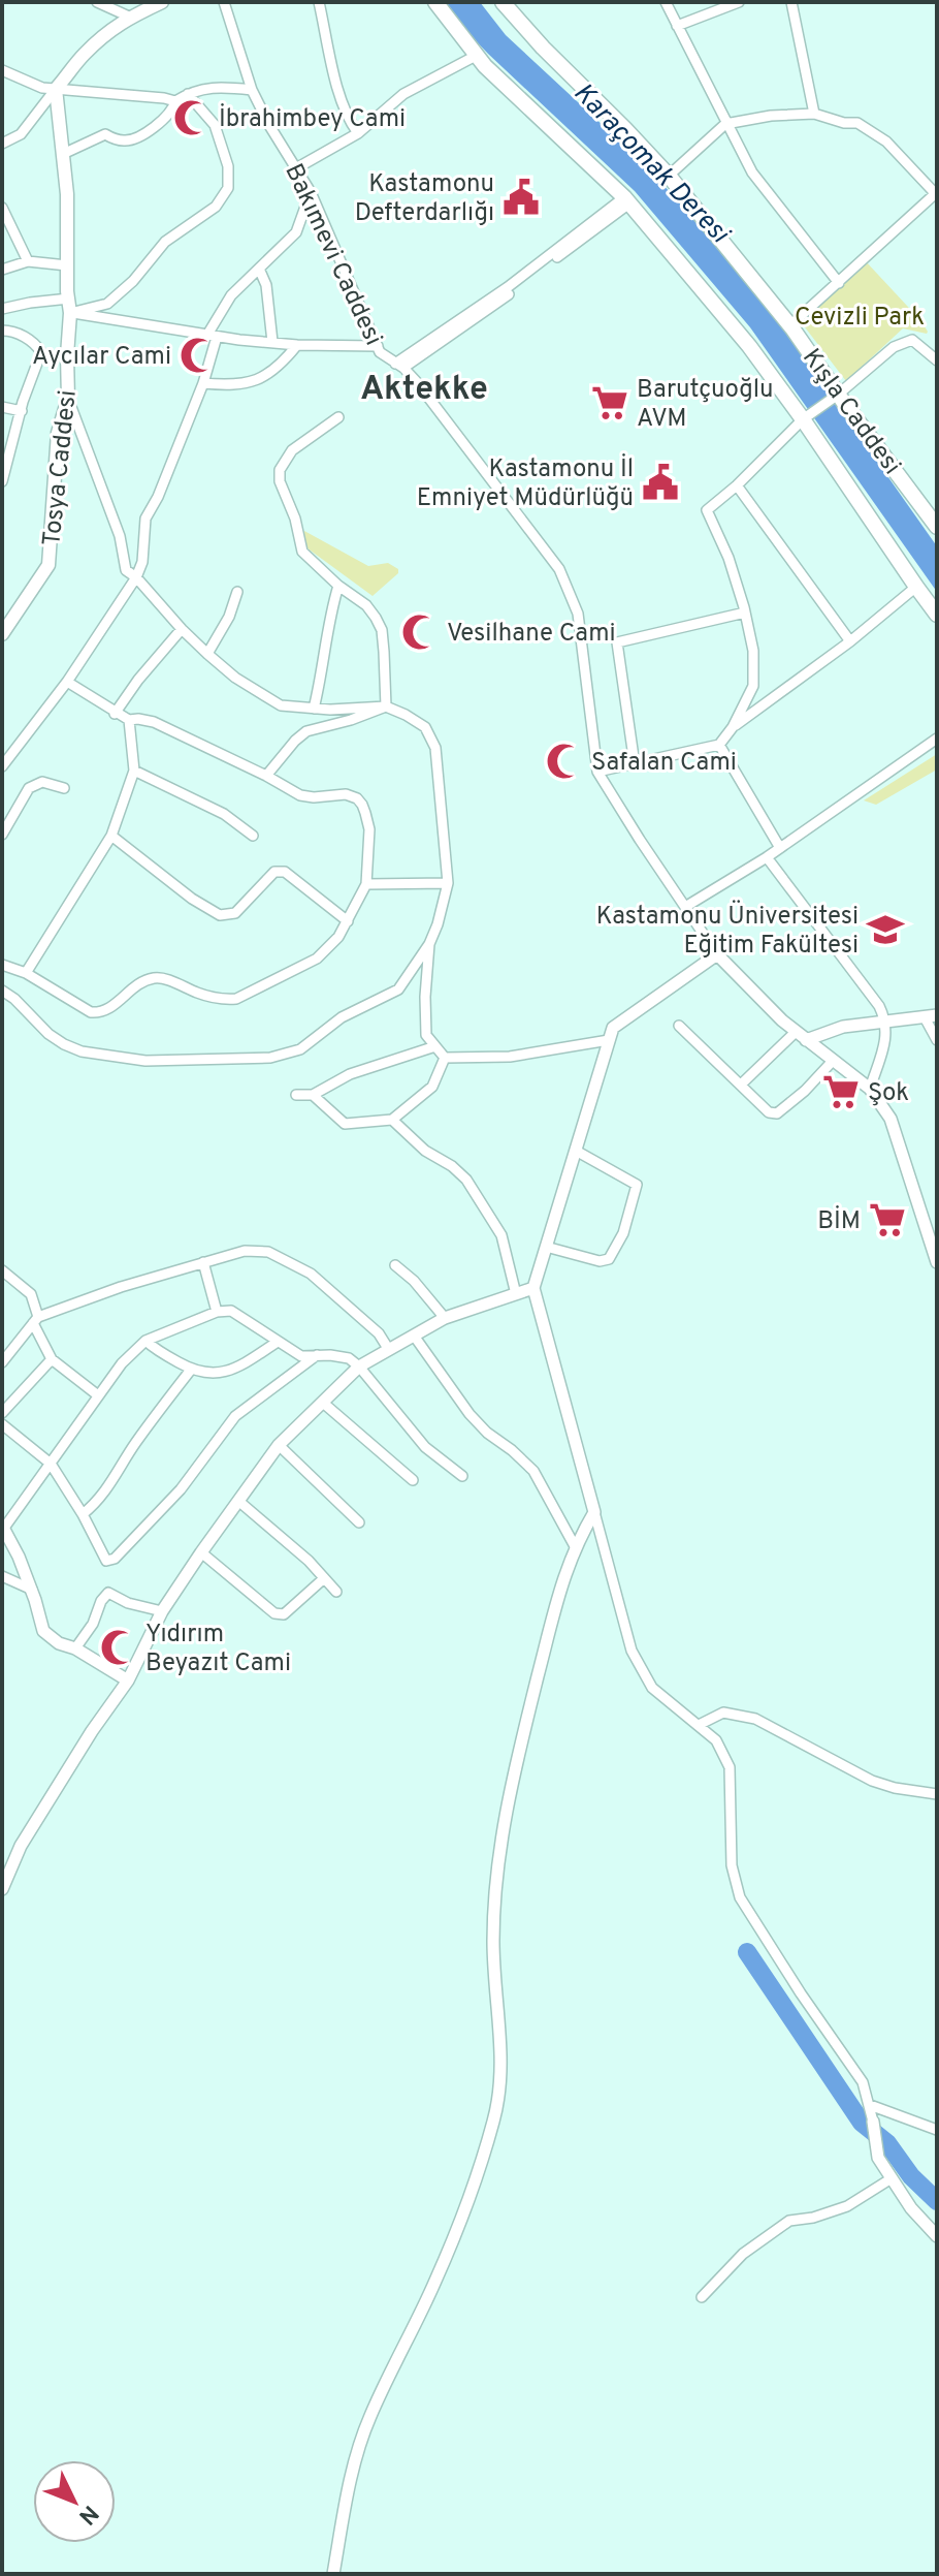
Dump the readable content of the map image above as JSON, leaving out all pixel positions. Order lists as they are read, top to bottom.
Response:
{
  "streets": {
    "main road": ["Kışla Caddesi", "Tosya Caddesi"],
    "street": ["Bakımevi Caddesi"]
  },
  "districts": ["Aktekke"],
  "water": ["Karaçomak Deresi"],
  "parks": ["Cevizli Park"],
  "places": {
    "mosque": [
      "İbrahimbey Cami",
      "Aycılar Cami",
      "Vesilhane Cami",
      "Safalan Cami",
      "Yıdırım Beyazıt Cami"
    ],
    "public building": ["Kastamonu Defterdarlığı", "Kastamonu İl Emniyet Müdürlüğü"],
    "supermarket": ["Barutçuoğlu AVM", "Şok", "BİM"],
    "school or university": ["Kastamonu Üniversitesi Eğitim Fakültesi"]
  },
  "north": "bottom right"
}
